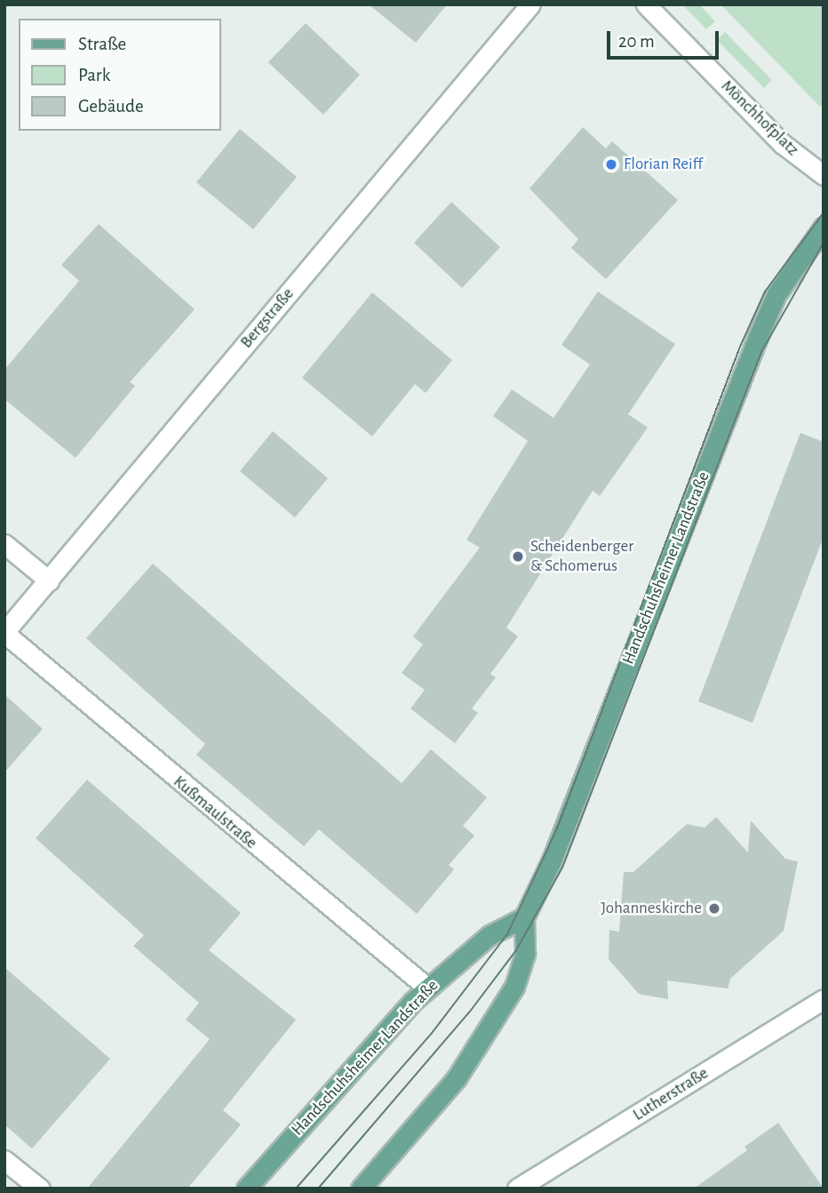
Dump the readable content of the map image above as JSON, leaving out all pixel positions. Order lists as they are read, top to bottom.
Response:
{
  "streets": {
    "main road": ["Handschuhsheimer Landstraße"],
    "street": [
      "Mönchhofplatz",
      "Bergstraße",
      "Kußmaulstraße",
      "Lutherstraße"
    ]
  },
  "crossings": [
    ["Bergstraße", "Kußmaulstraße"],
    ["Handschuhsheimer Landstraße", "Kußmaulstraße"]
  ],
  "places": ["Florian Reiff", "Scheidenberger & Schomerus", "Johanneskirche"],
  "legend": ["Straße", "Park", "Gebäude"],
  "scale_bar": "20 m"
}
